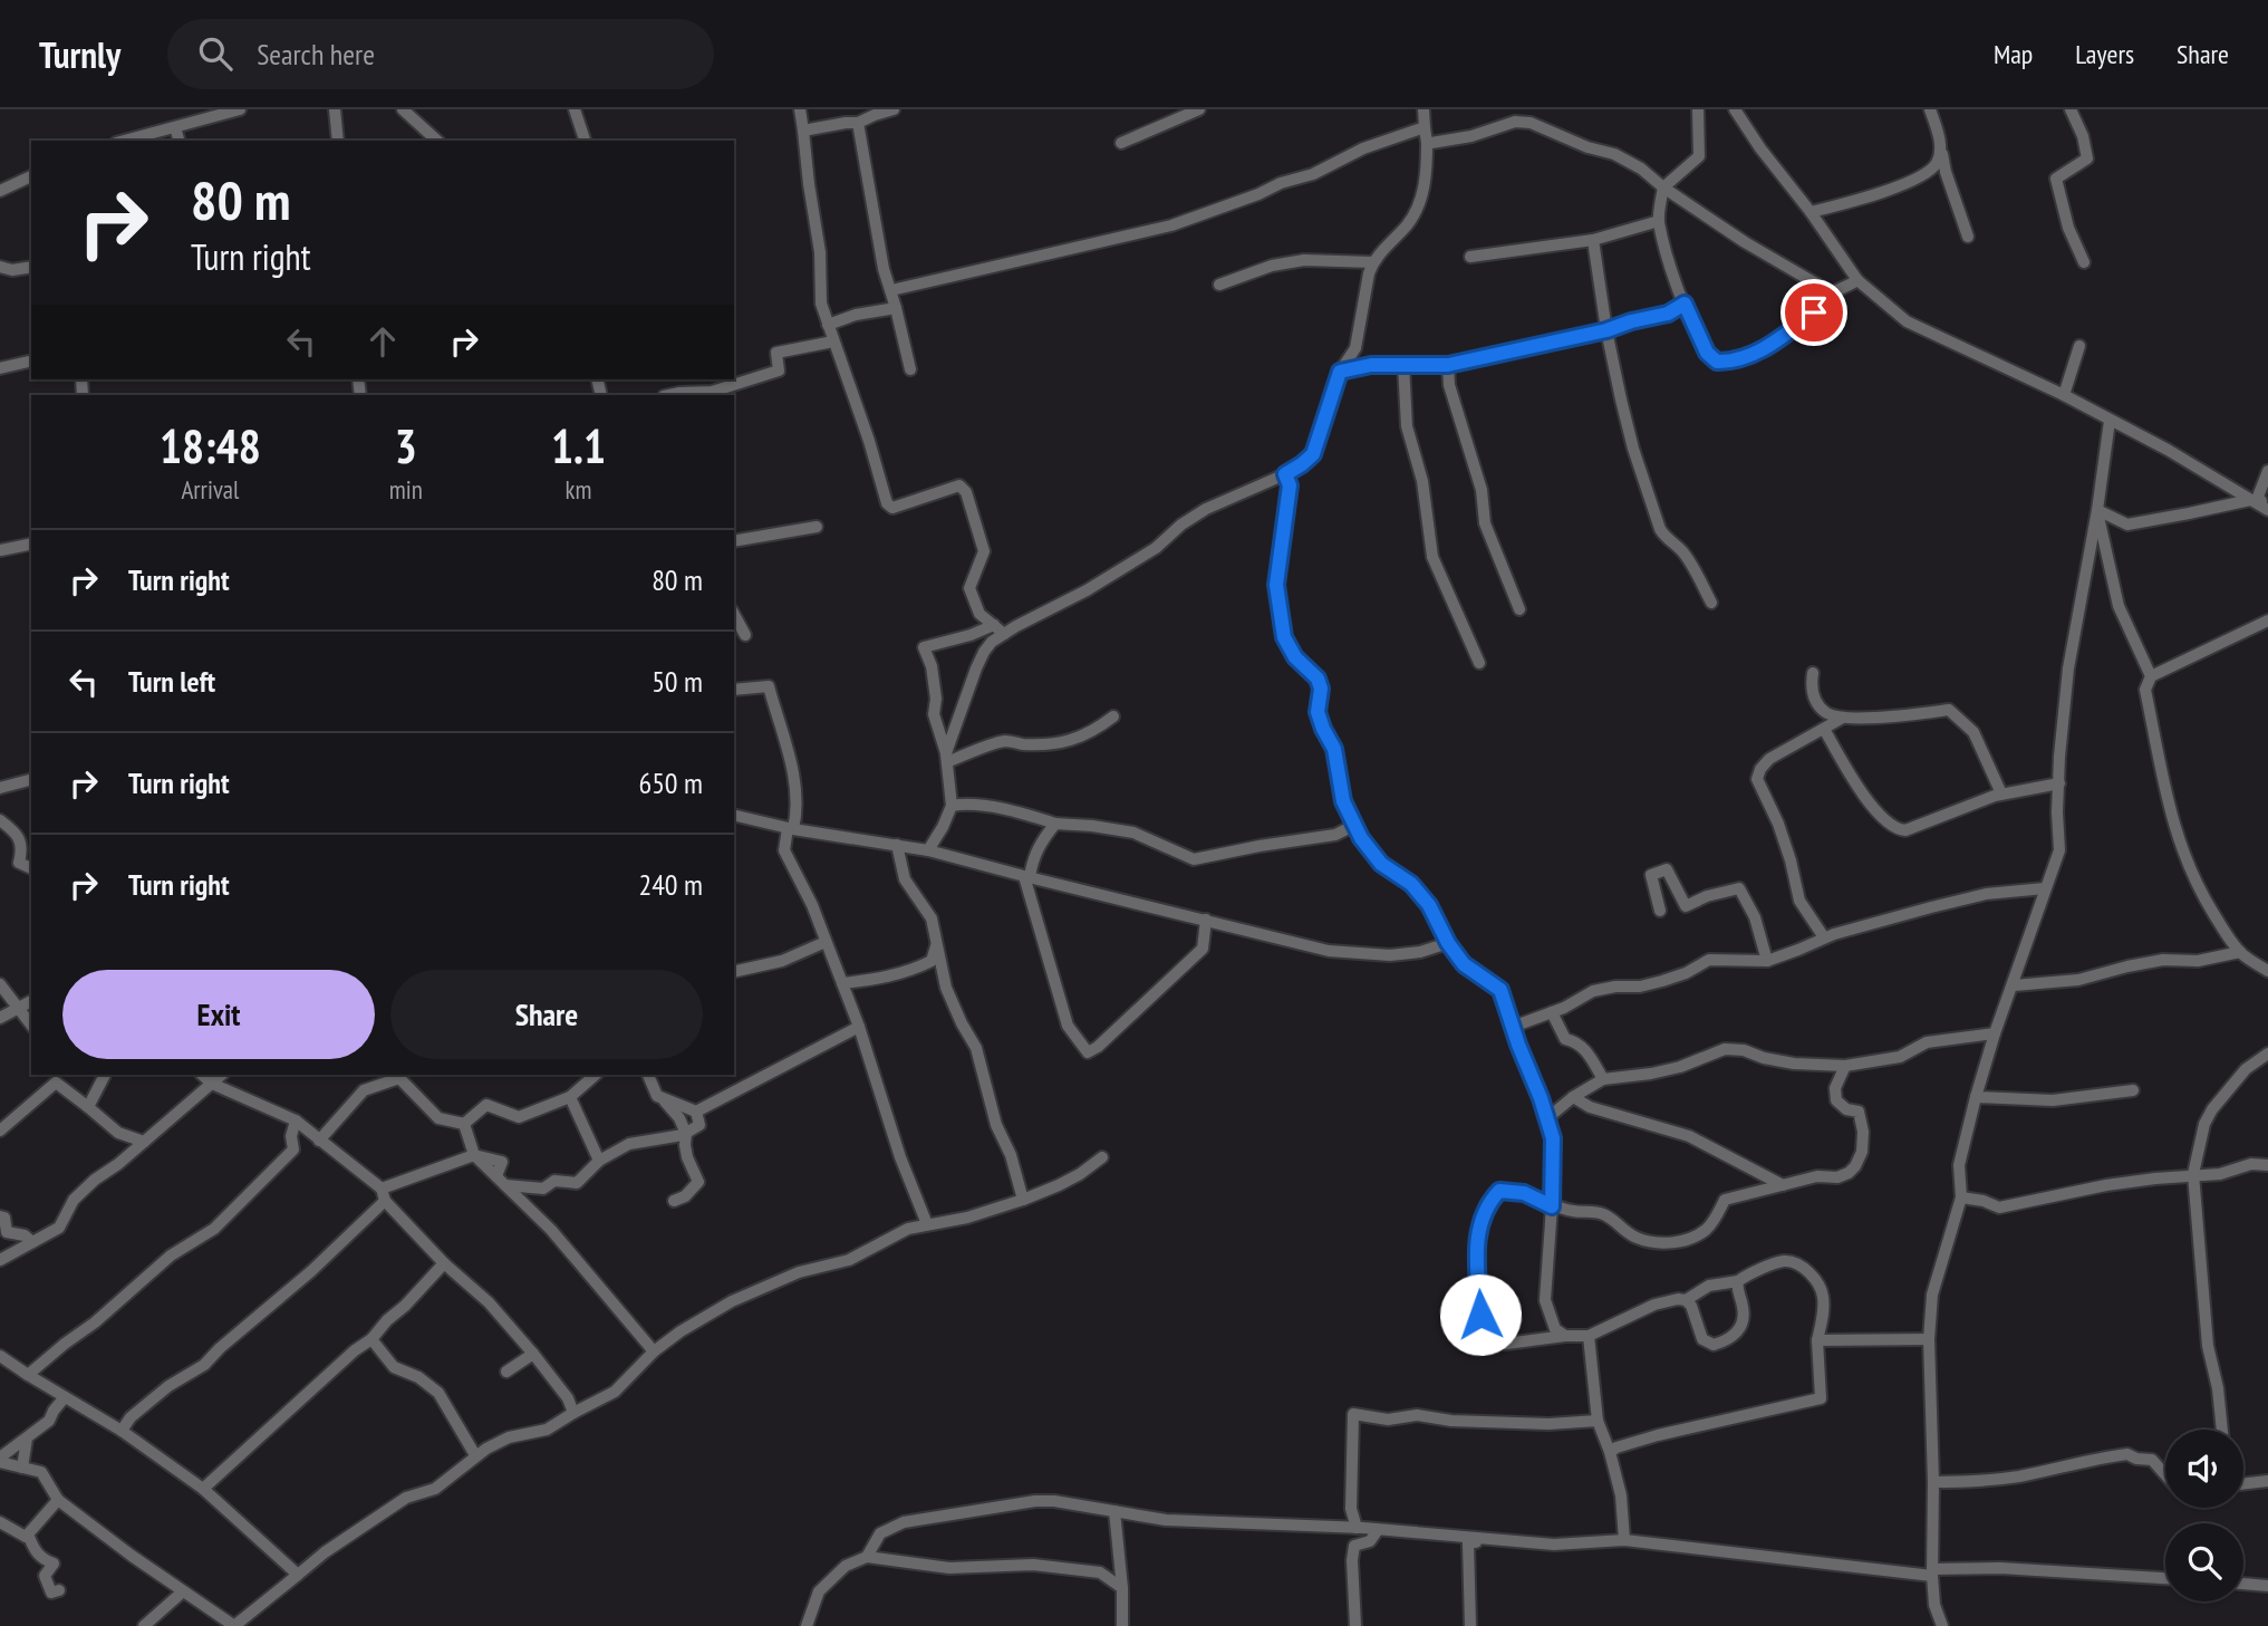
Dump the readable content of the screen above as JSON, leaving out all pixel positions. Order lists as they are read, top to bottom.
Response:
{
  "page": {
    "header": "Turnly",
    "search": "Search here",
    "nav": ["Map", "Layers", "Share"],
    "turn": ["80 m", "Turn right"],
    "eta": [
      "18:48",
      "Arrival",
      "3",
      "min",
      "1.1",
      "km"
    ],
    "list": [
      {
        "name": "Turn right",
        "value": "80 m"
      },
      {
        "name": "Turn left",
        "value": "50 m"
      },
      {
        "name": "Turn right",
        "value": "650 m"
      },
      {
        "name": "Turn right",
        "value": "240 m"
      }
    ],
    "buttons": ["Exit", "Share"]
  }
}
